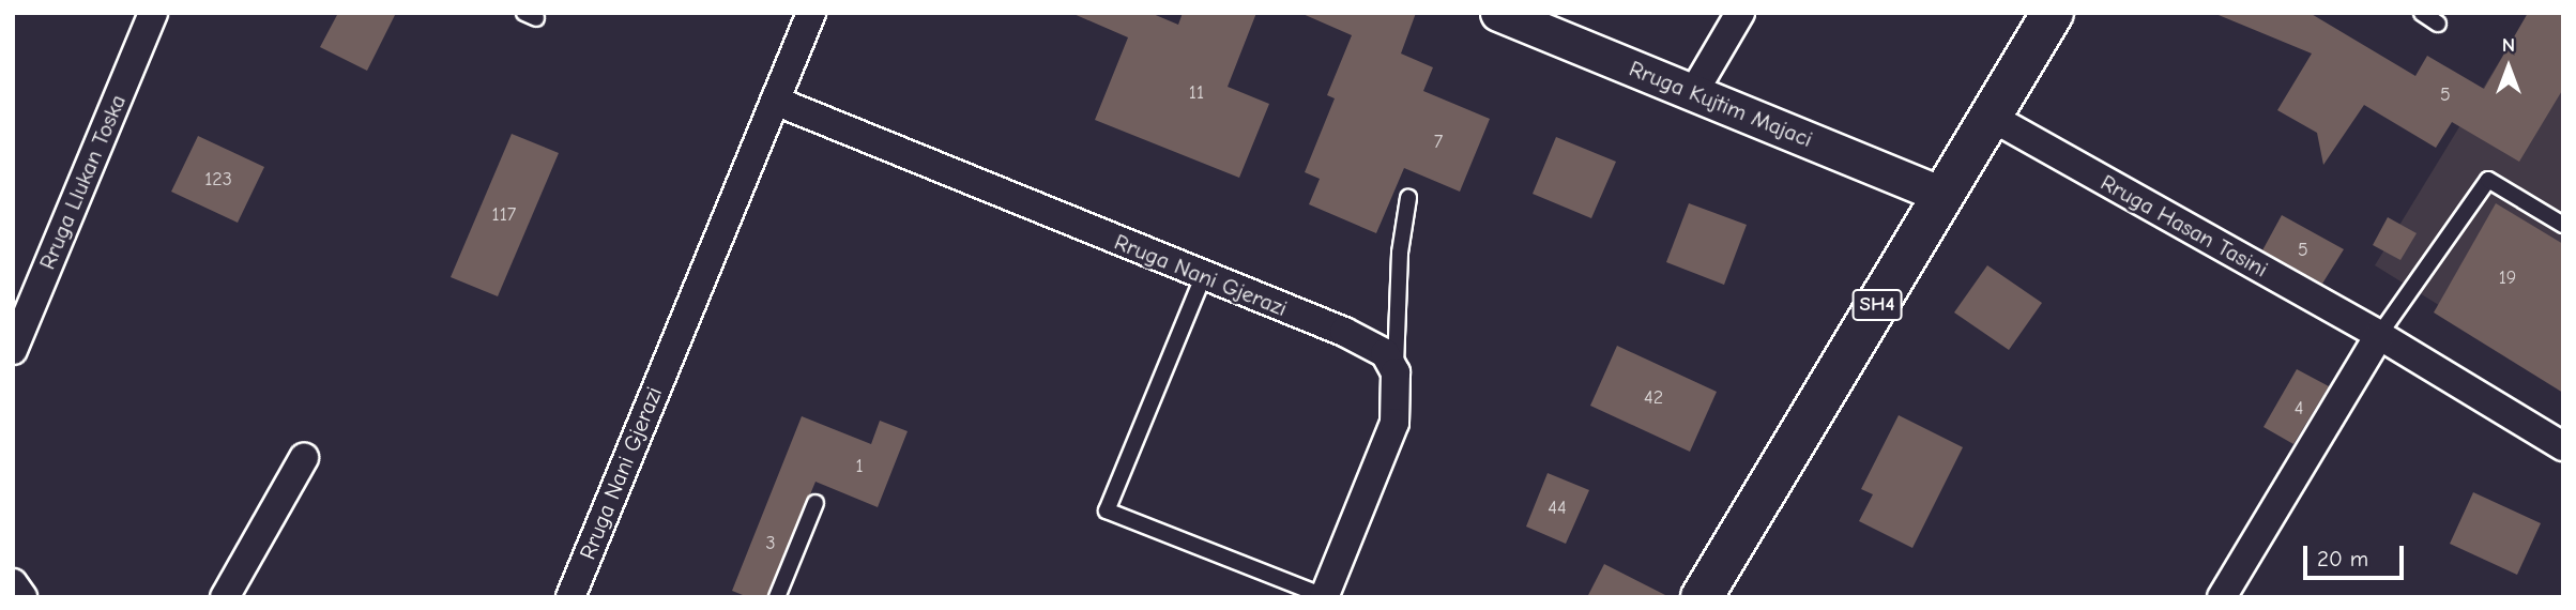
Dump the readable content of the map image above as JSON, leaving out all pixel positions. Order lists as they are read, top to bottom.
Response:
{
  "streets": {
    "main road": ["SH4"],
    "street": [
      "Rruga Kujtim Majaci",
      "Rruga Llukan Toska",
      "Rruga Hasan Tasini",
      "Rruga Nani Gjerazi"
    ]
  },
  "crossings": [
    ["Rruga Kujtim Majaci", "SH4"],
    ["Rruga Hasan Tasini", "SH4"]
  ],
  "house_numbers": [
    "11",
    "5",
    "7",
    "123",
    "117",
    "5",
    "19",
    "42",
    "4",
    "1",
    "44",
    "3"
  ],
  "scale_bar": "20 m",
  "north": "top"
}
